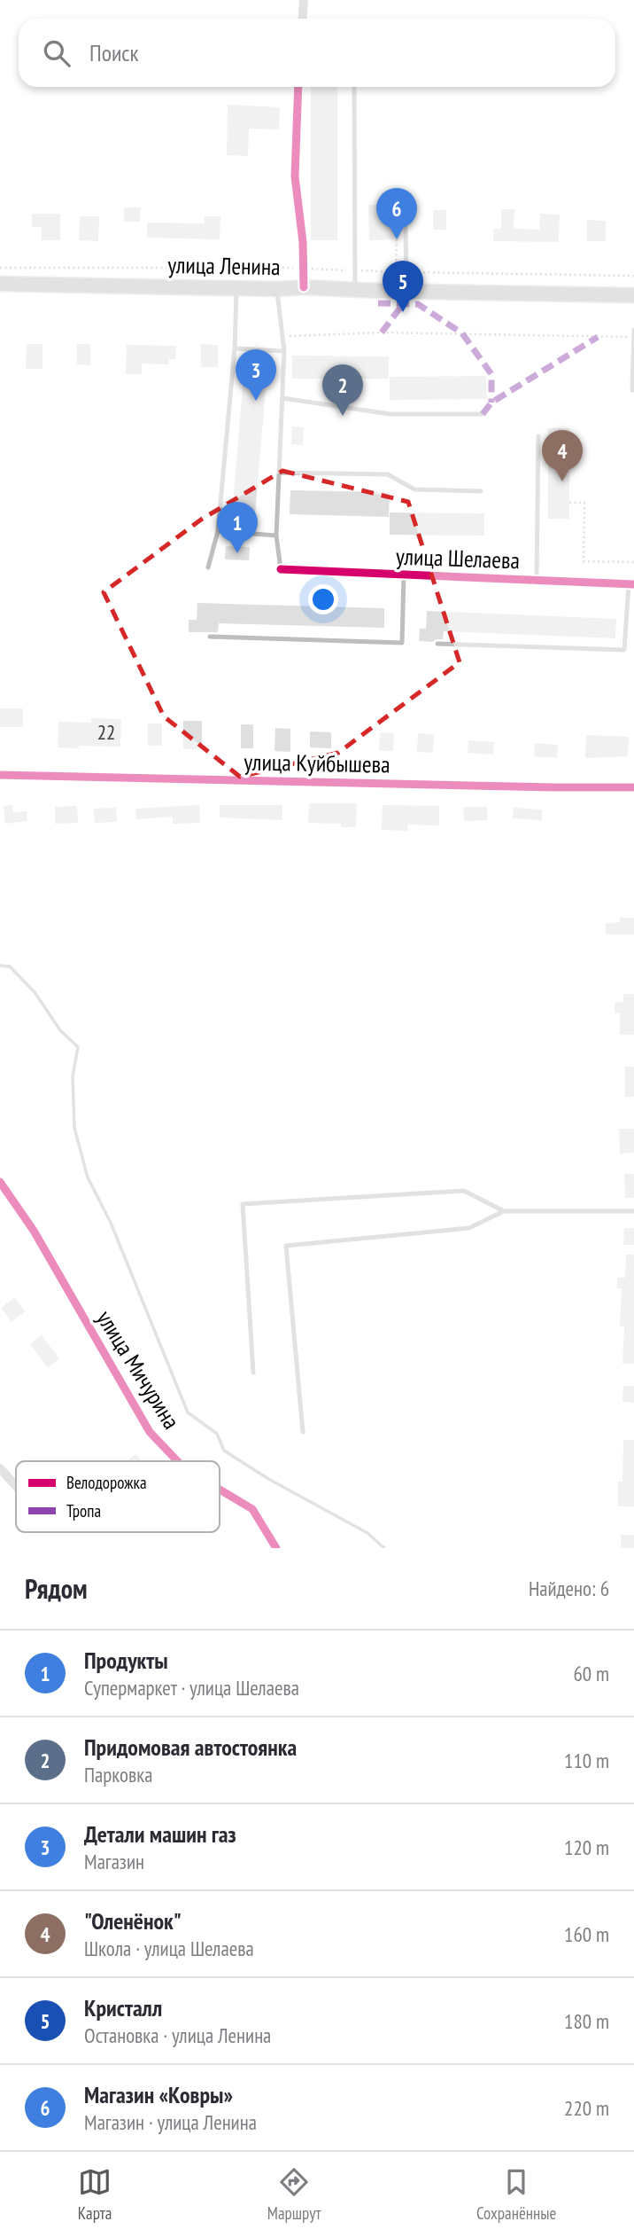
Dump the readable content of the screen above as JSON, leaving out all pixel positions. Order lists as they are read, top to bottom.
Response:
{
  "streets": {
    "main road": ["улица Ленина"],
    "street": ["улица Шелаева", "улица Куйбышева", "улица Мичурина"]
  },
  "house_numbers": ["22"],
  "legend": ["Велодорожка", "Тропа"],
  "page": {
    "search": "Поиск",
    "pins": [
      "6",
      "5",
      "3",
      "2",
      "4",
      "1"
    ],
    "heading": ["Рядом", "Найдено: 6"],
    "list": [
      {
        "mark": "1",
        "name": "Продукты",
        "note": "Супермаркет · улица Шелаева",
        "value": "60 m"
      },
      {
        "mark": "2",
        "name": "Придомовая автостоянка",
        "note": "Парковка",
        "value": "110 m"
      },
      {
        "mark": "3",
        "name": "Детали машин газ",
        "note": "Магазин",
        "value": "120 m"
      },
      {
        "mark": "4",
        "name": "\"Оленёнок\"",
        "note": "Школа · улица Шелаева",
        "value": "160 m"
      },
      {
        "mark": "5",
        "name": "Кристалл",
        "note": "Остановка · улица Ленина",
        "value": "180 m"
      },
      {
        "mark": "6",
        "name": "Магазин «Ковры»",
        "note": "Магазин · улица Ленина",
        "value": "220 m"
      }
    ],
    "nav": ["Карта", "Маршрут", "Сохранённые"]
  }
}
